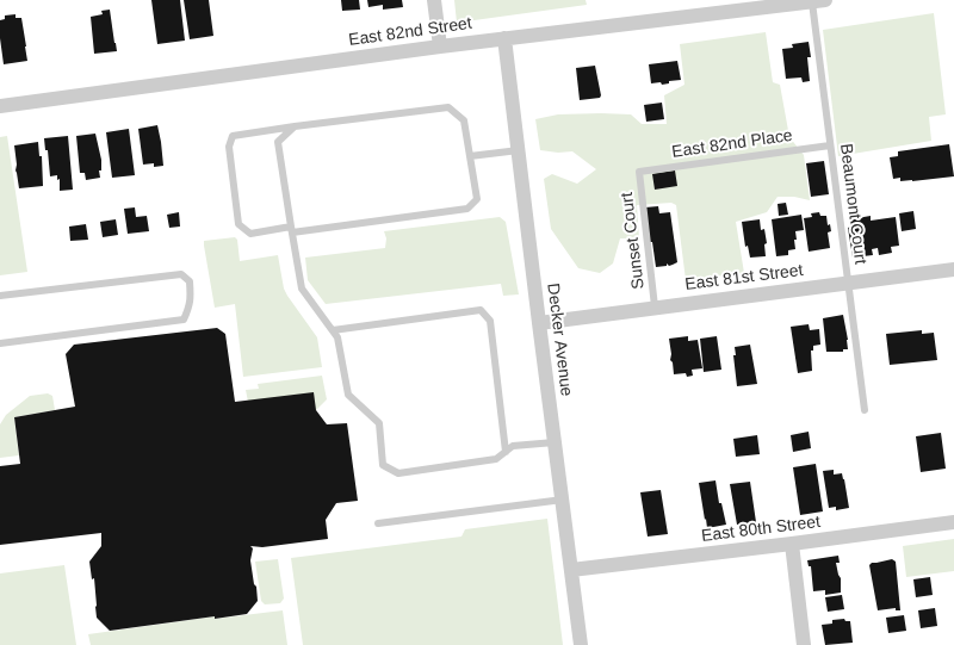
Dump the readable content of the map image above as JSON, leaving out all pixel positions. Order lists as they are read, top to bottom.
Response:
{
  "streets": {
    "street": [
      "East 82nd Street",
      "East 81st Street",
      "Decker Avenue",
      "East 80th Street"
    ],
    "lane": ["East 82nd Place", "Beaumont Court", "Sunset Court"]
  },
  "crossings": [
    ["East 82nd Street", "Beaumont Court"],
    ["East 82nd Street", "Decker Avenue"],
    ["East 82nd Place", "Beaumont Court"],
    ["East 82nd Place", "Sunset Court"],
    ["Beaumont Court", "East 81st Street"],
    ["Sunset Court", "East 81st Street"],
    ["East 81st Street", "Decker Avenue"],
    ["Decker Avenue", "East 80th Street"]
  ]
}
